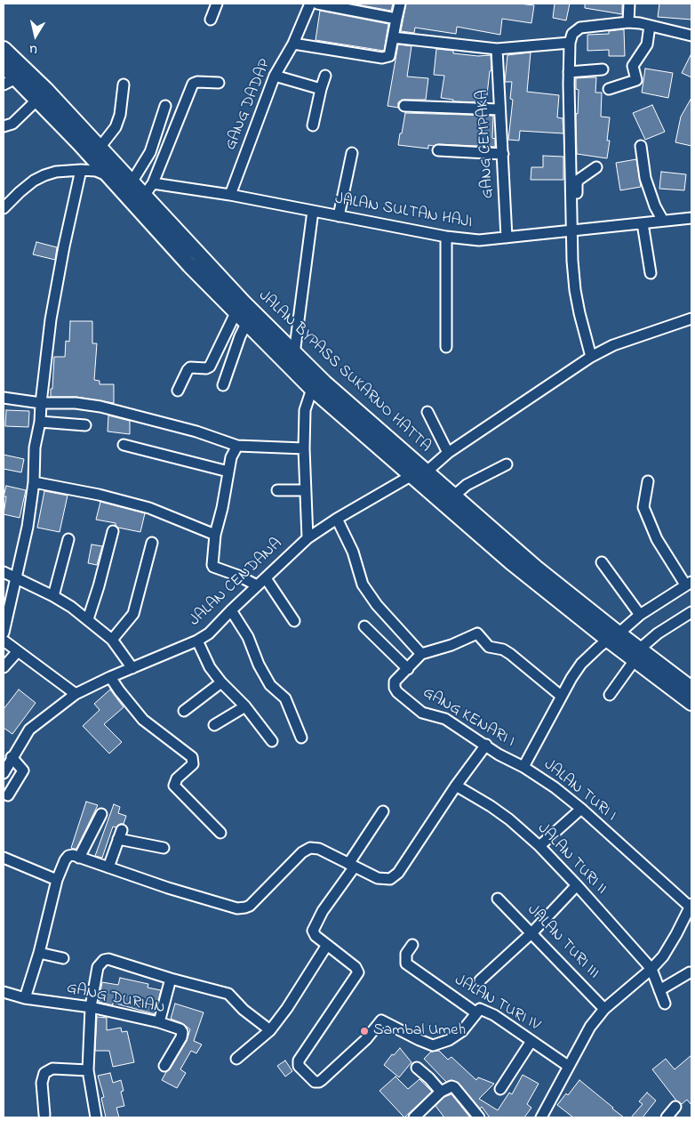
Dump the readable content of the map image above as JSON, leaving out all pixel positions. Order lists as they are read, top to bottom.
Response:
{
  "streets": {
    "highway": ["JALAN BYPASS SUKARNO HATTA"],
    "street": [
      "GANG DADAP",
      "GANG CEMPAKA",
      "JALAN SULTAN HAJI",
      "JALAN CENDANA",
      "GANG KENARI I",
      "JALAN TURI I",
      "JALAN TURI II",
      "JALAN TURI III",
      "GANG DURIAN",
      "JALAN TURI IV"
    ]
  },
  "crossings": [
    ["GANG DADAP", "JALAN SULTAN HAJI"],
    ["GANG CEMPAKA", "JALAN SULTAN HAJI"],
    ["JALAN BYPASS SUKARNO HATTA", "JALAN CENDANA"],
    ["JALAN BYPASS SUKARNO HATTA", "JALAN TURI I"],
    ["GANG KENARI I", "JALAN TURI I"]
  ],
  "places": ["Sambal Umeh"],
  "north": "bottom"
}
